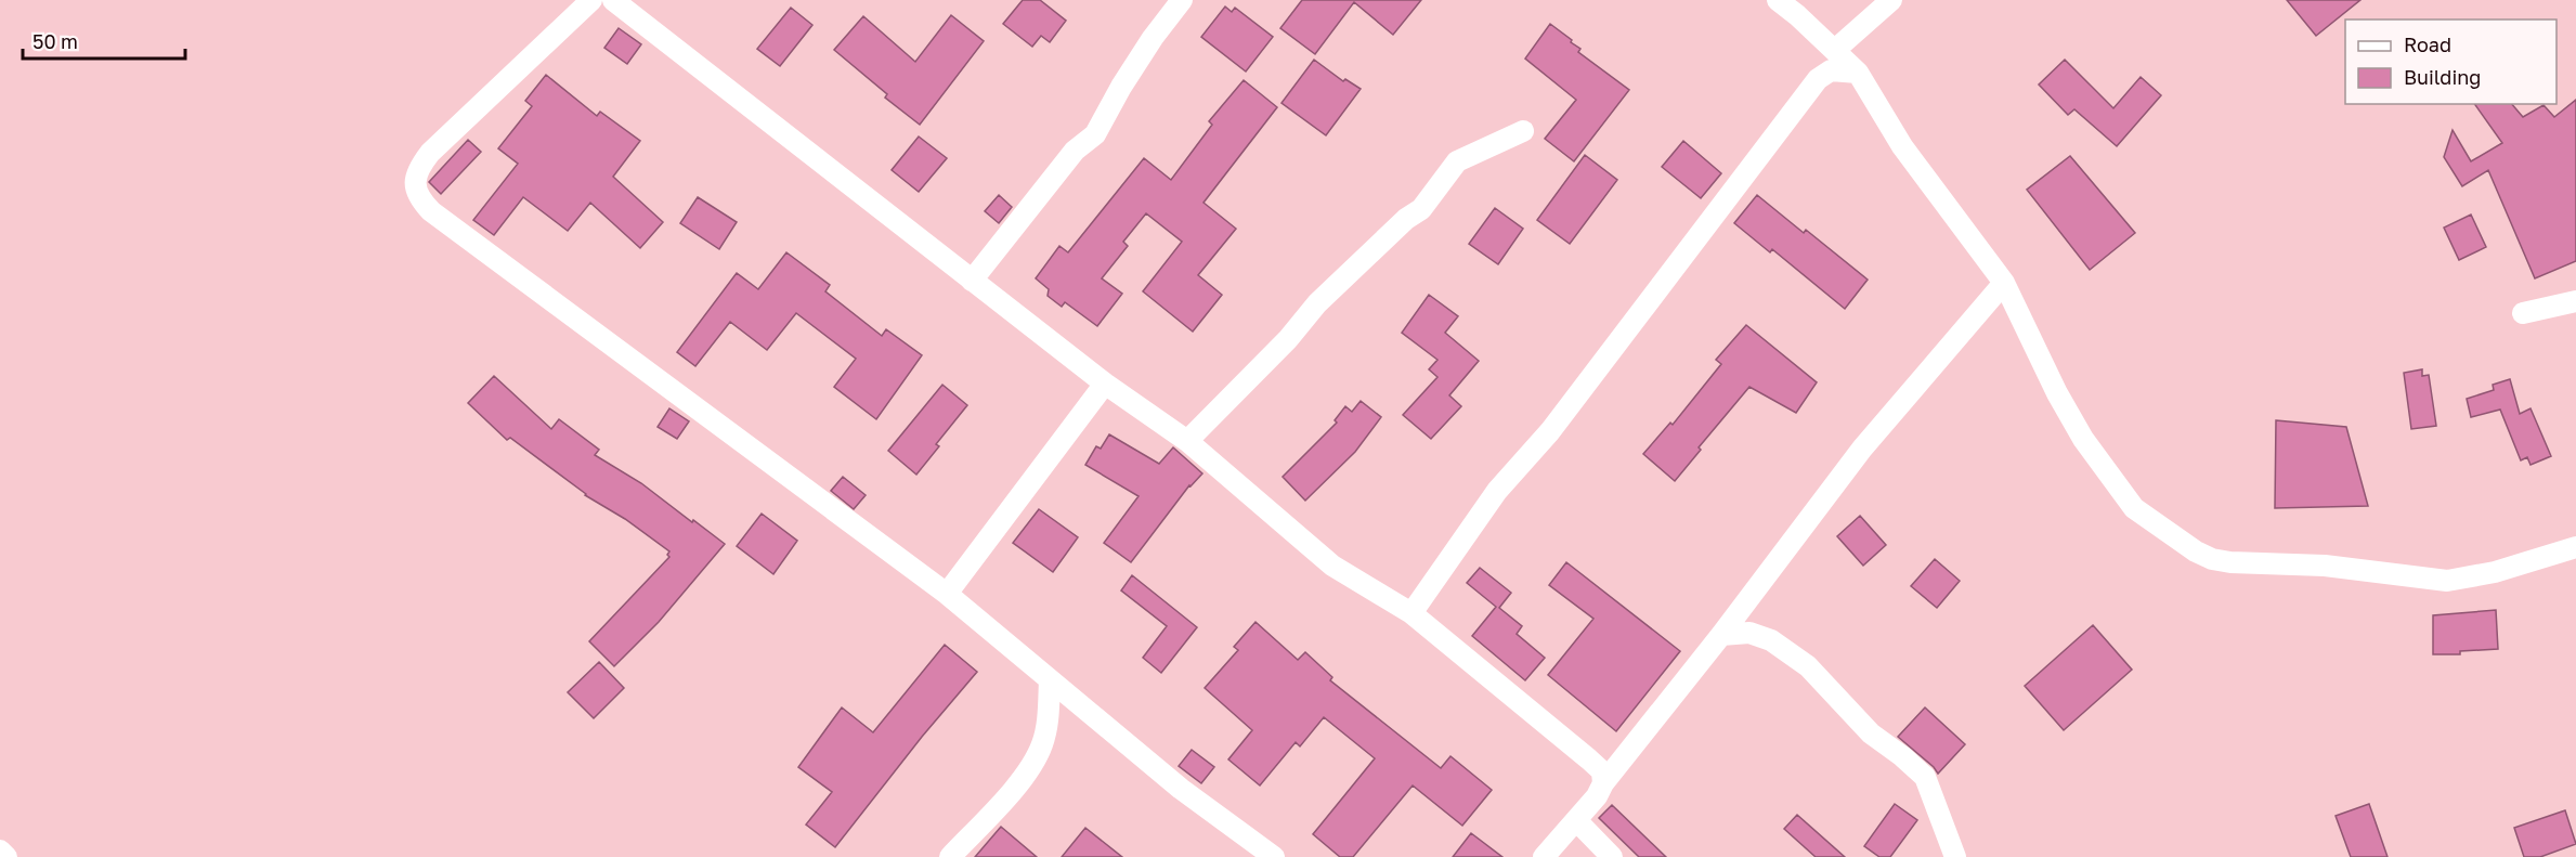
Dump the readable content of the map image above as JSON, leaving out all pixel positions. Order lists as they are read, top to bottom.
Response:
{
  "legend": ["Road", "Building"],
  "scale_bar": "50 m"
}
